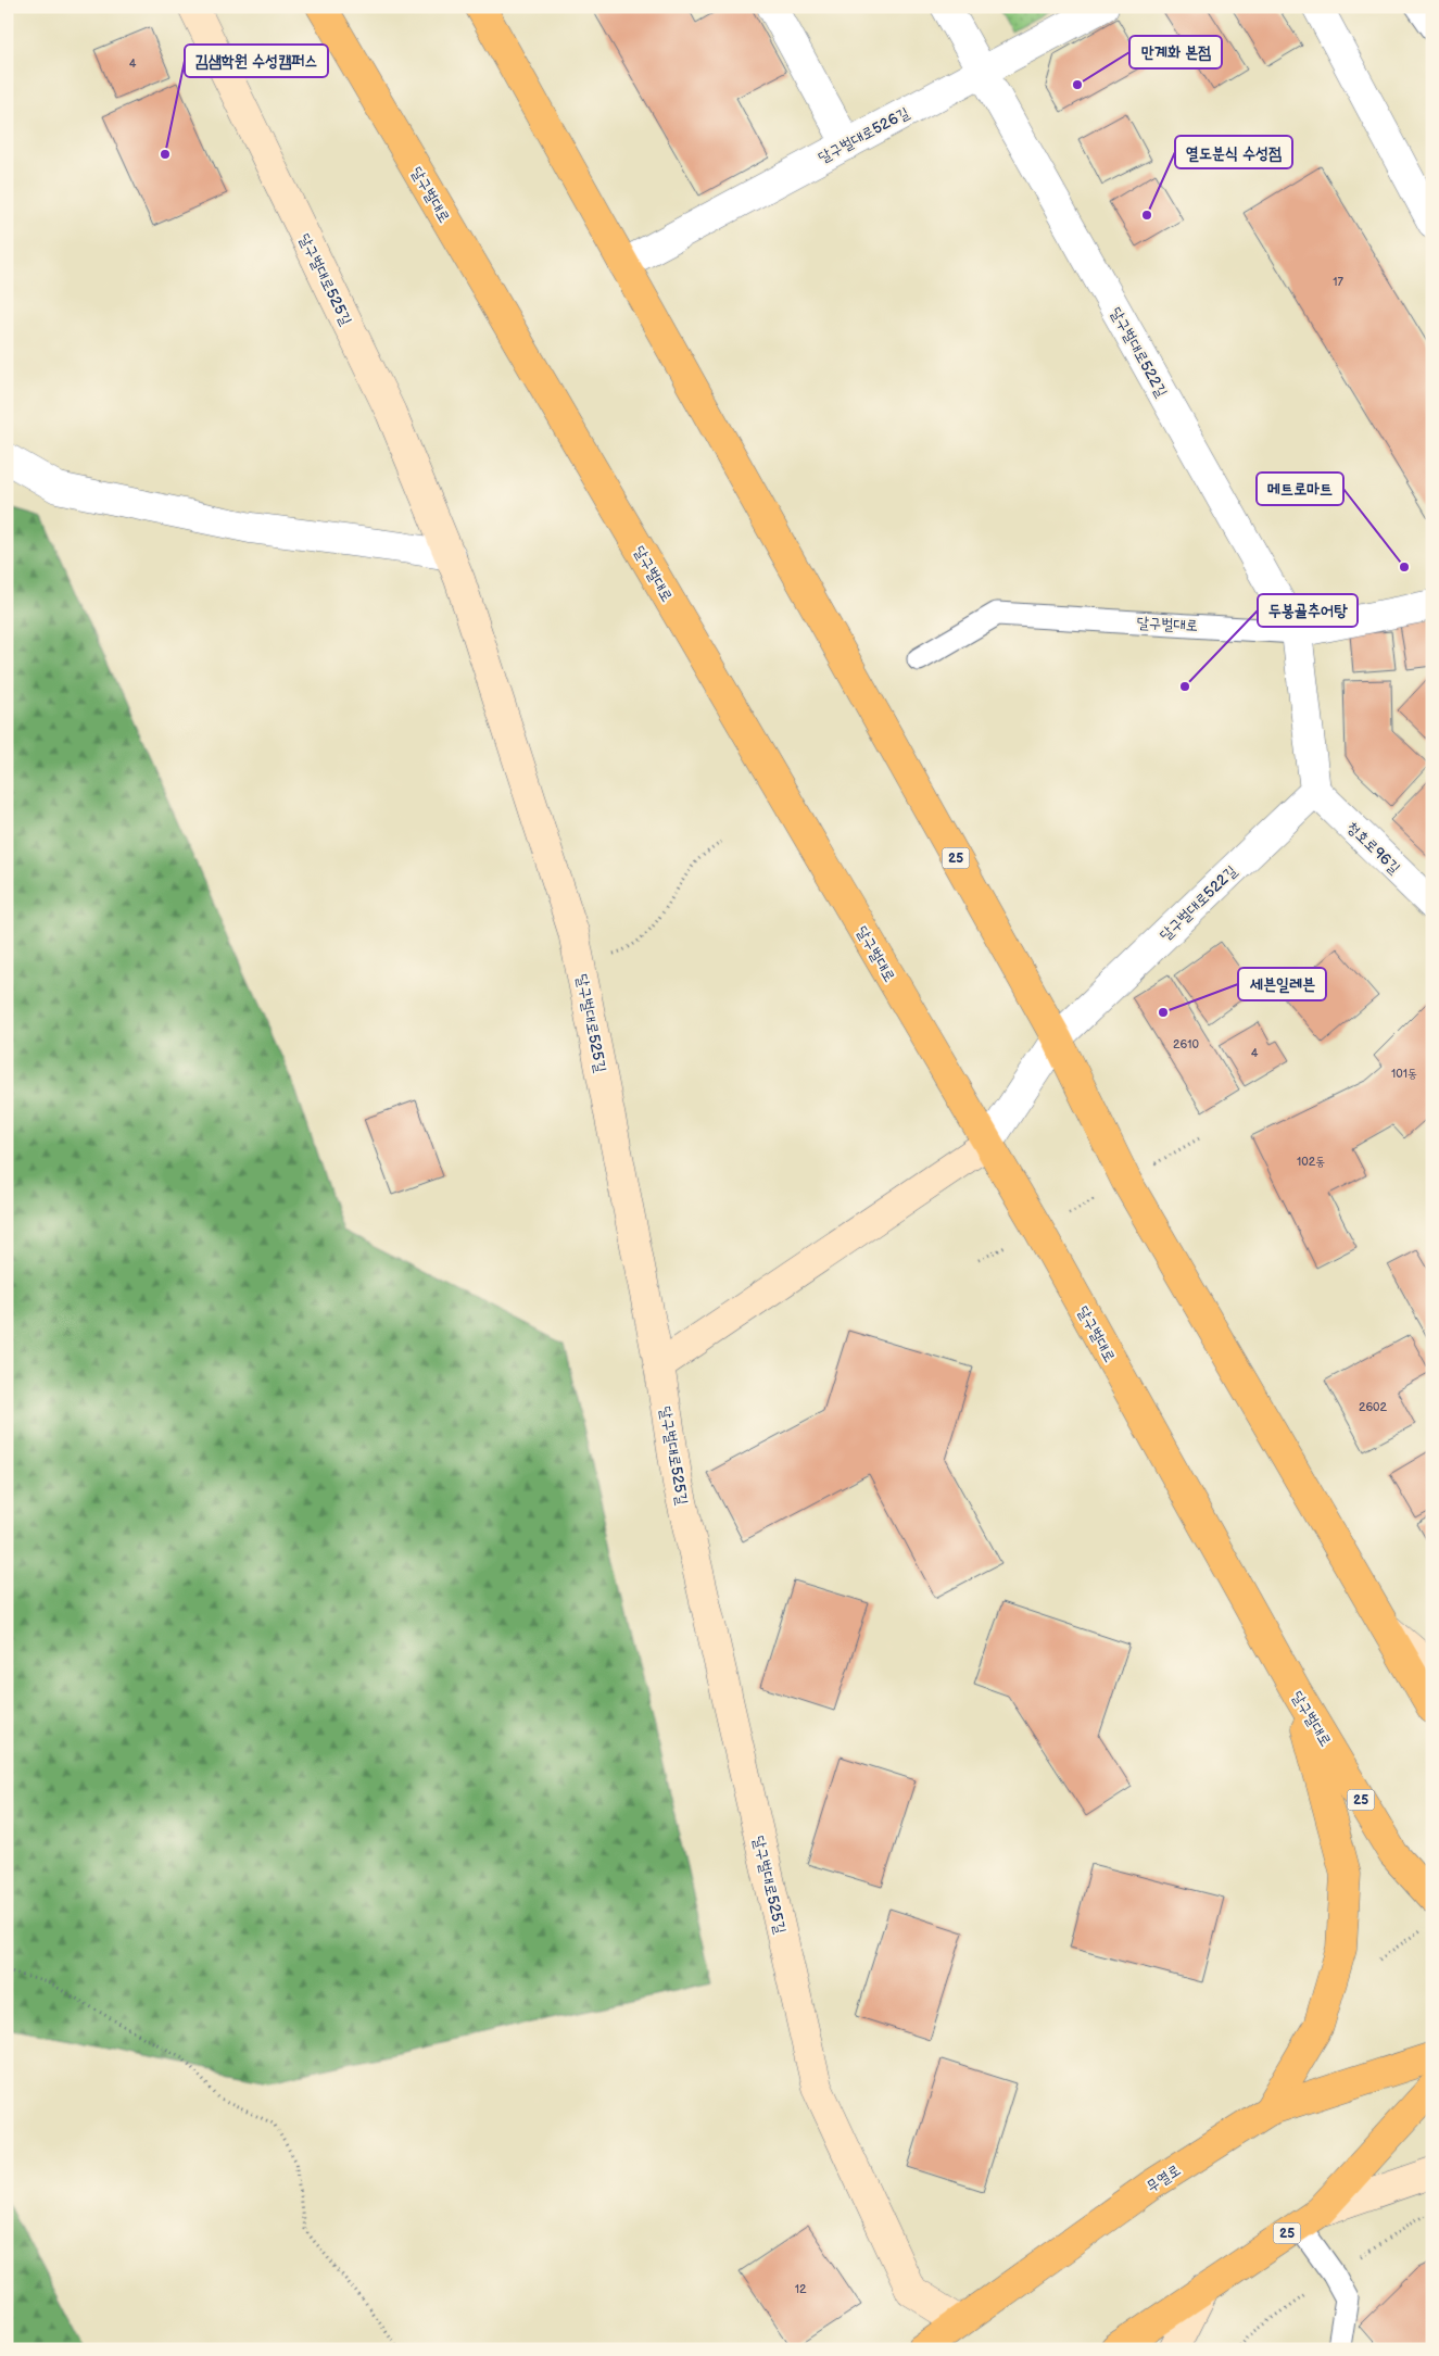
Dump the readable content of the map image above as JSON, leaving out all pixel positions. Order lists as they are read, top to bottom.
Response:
{
  "streets": {
    "main road": ["달구벌대로", "25", "무열로"],
    "street": [
      "달구벌대로526길",
      "달구벌대로525길",
      "달구벌대로522길",
      "청호로96길"
    ]
  },
  "crossings": [
    ["달구벌대로526길", "달구벌대로522길"],
    ["달구벌대로526길", "25"],
    ["달구벌대로", "달구벌대로522길"],
    ["달구벌대로525길", "무열로"],
    ["달구벌대로522길", "청호로96길"],
    ["달구벌대로522길", "25"]
  ],
  "places": [
    "만계화 본점",
    "김샘학원 수성캠퍼스",
    "열도분식 수성점",
    "메트로마트",
    "두봉골추어탕",
    "세븐일레븐"
  ],
  "house_numbers": [
    "4",
    "17",
    "2610",
    "4",
    "101동",
    "102동",
    "2602",
    "12"
  ]
}
